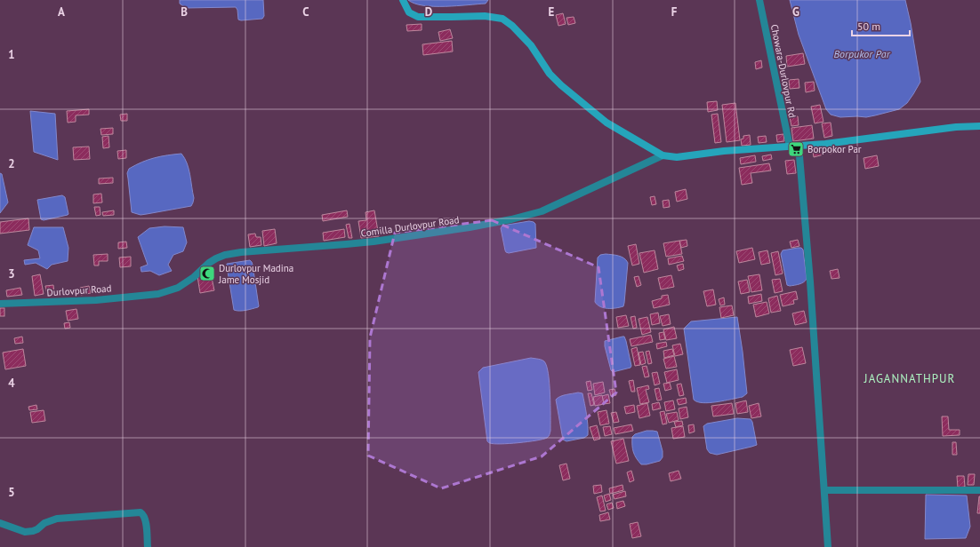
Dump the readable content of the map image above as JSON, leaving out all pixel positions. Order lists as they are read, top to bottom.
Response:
{
  "streets": {
    "street": ["Chowara-Durlovpur Rd", "Comilla Durlovpur Road", "Durlovpur Road"]
  },
  "crossings": [
    ["Comilla Durlovpur Road", "Durlovpur Road"]
  ],
  "districts": ["JAGANNATHPUR"],
  "water": ["Borpukor Par"],
  "places": {
    "supermarket": ["Borpokor Par"],
    "mosque": ["Durlovpur Madina Jame Mosjid"]
  },
  "scale_bar": "50 m",
  "grid": {
    "columns": [
      "A",
      "B",
      "C",
      "D",
      "E",
      "F",
      "G"
    ],
    "rows": [
      "1",
      "2",
      "3",
      "4",
      "5"
    ]
  }
}
